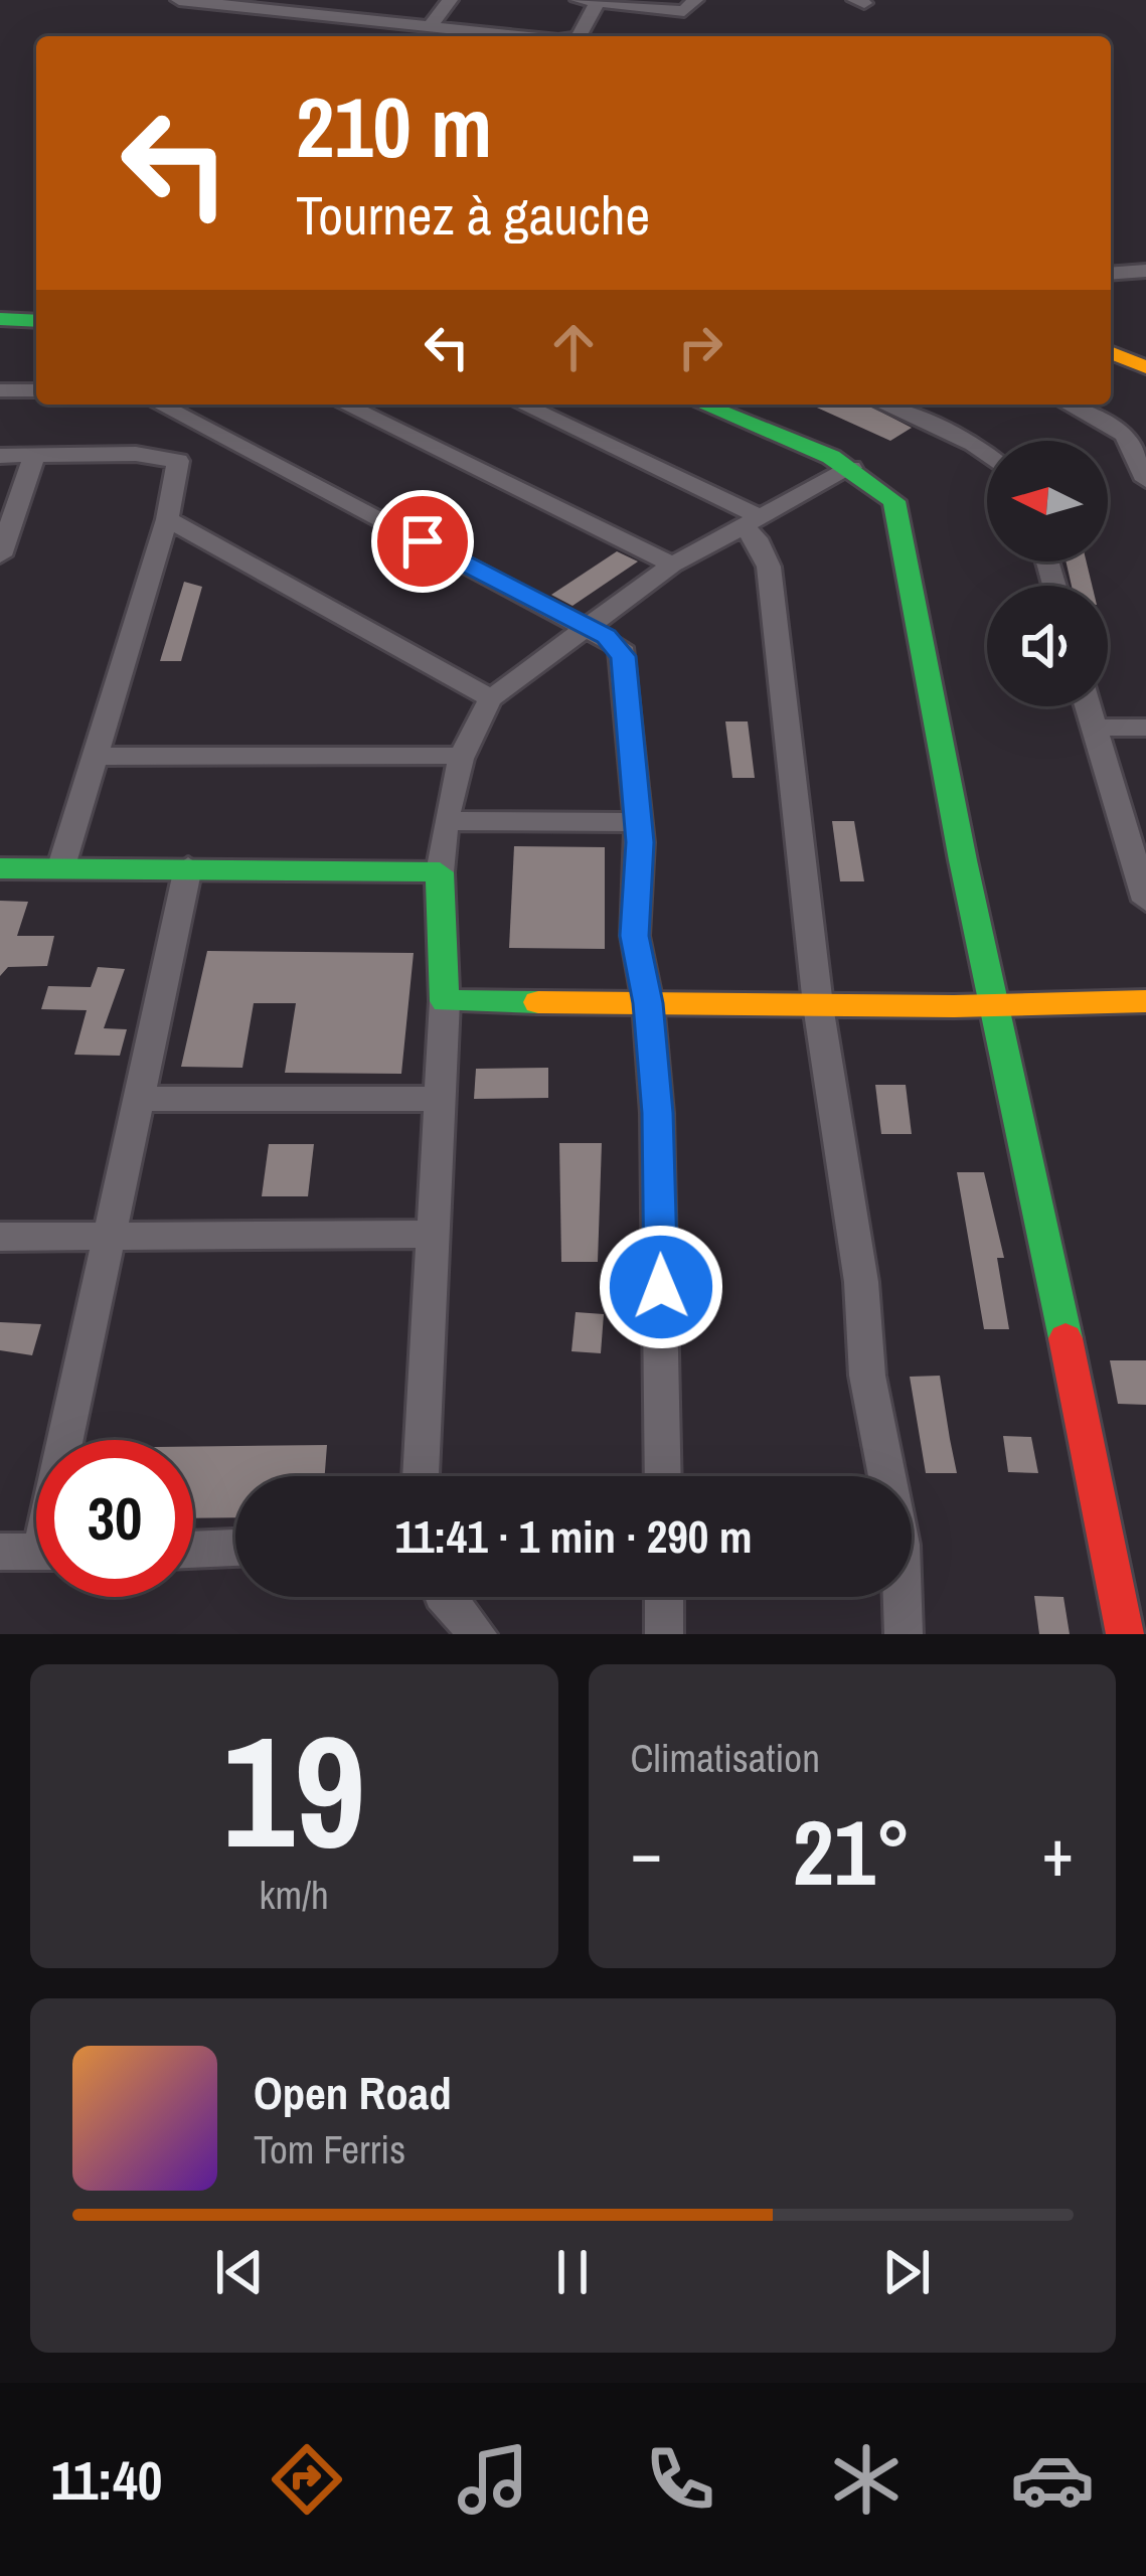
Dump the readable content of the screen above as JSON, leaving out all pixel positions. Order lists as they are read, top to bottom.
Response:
{
  "north": "left",
  "page": {
    "turn": ["210 m", "Tournez à gauche"],
    "limit": "30",
    "trip": "11:41 · 1 min · 290 m",
    "tile": [
      ["19", "km/h"],
      "Climatisation"
    ],
    "heat": ["−", "21°", "+"],
    "song": ["Open Road", "Tom Ferris"],
    "tabs": "11:40"
  }
}
